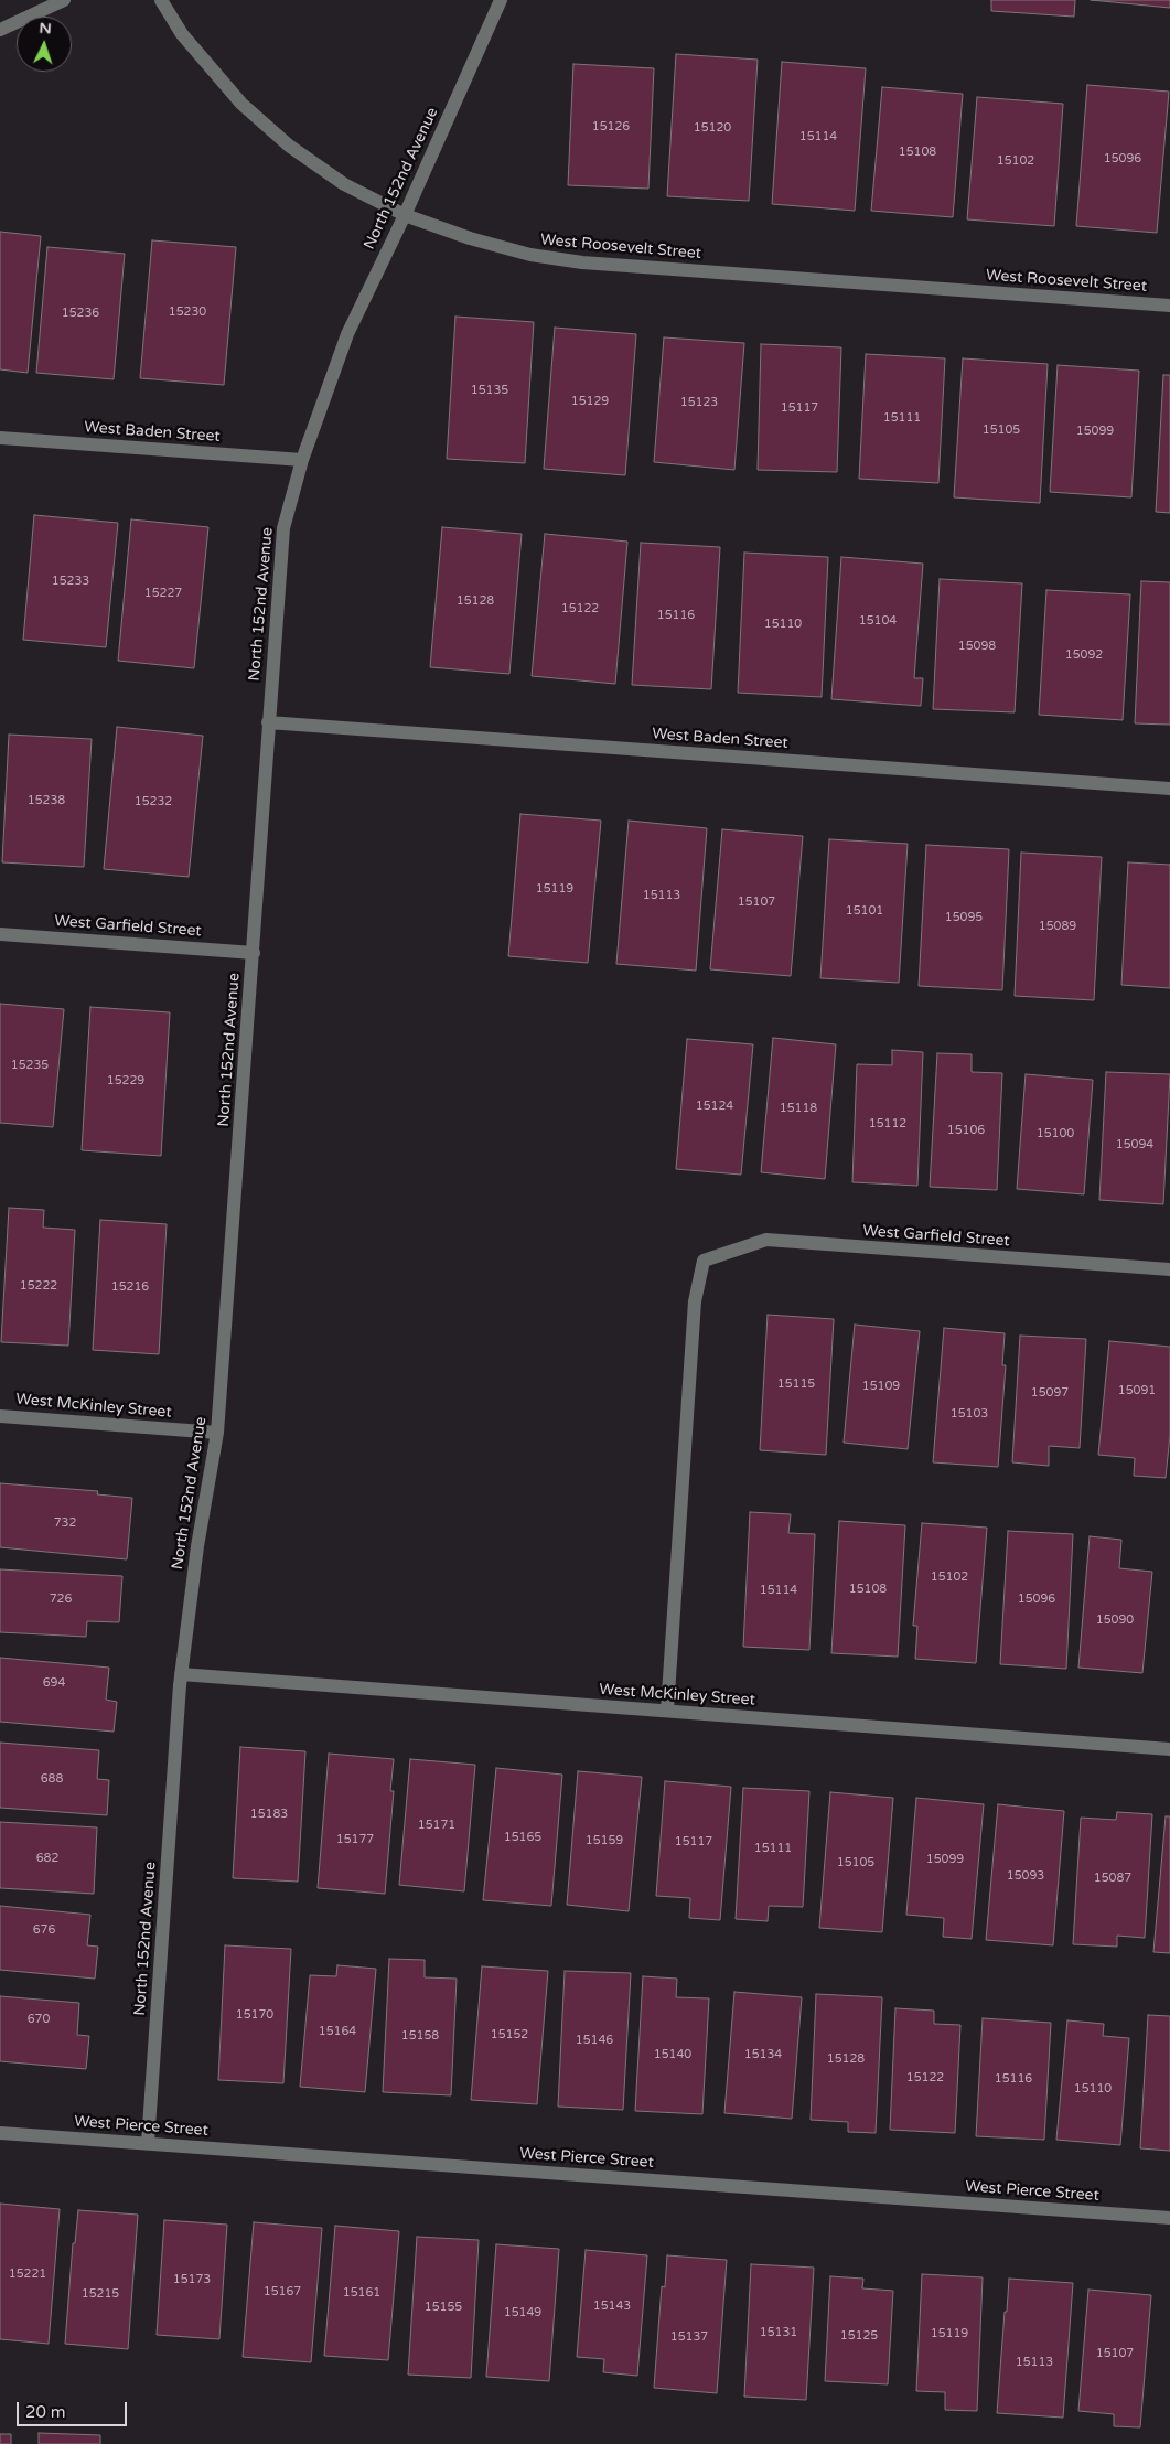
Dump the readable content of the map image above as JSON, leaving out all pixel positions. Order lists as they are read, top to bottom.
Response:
{
  "streets": {
    "street": [
      "North 152nd Avenue",
      "West Roosevelt Street",
      "West Baden Street",
      "West Garfield Street",
      "West McKinley Street",
      "West Pierce Street"
    ]
  },
  "crossings": [
    ["North 152nd Avenue", "West Roosevelt Street"],
    ["North 152nd Avenue", "West Baden Street"],
    ["North 152nd Avenue", "West Garfield Street"],
    ["North 152nd Avenue", "West McKinley Street"],
    ["North 152nd Avenue", "West Pierce Street"],
    ["West Garfield Street", "West McKinley Street"]
  ],
  "house_numbers": [
    "15126",
    "15120",
    "15114",
    "15108",
    "15096",
    "15102",
    "15230",
    "15236",
    "15135",
    "15129",
    "15123",
    "15117",
    "15111",
    "15105",
    "15099",
    "15233",
    "15227",
    "15128",
    "15122",
    "15116",
    "15104",
    "15110",
    "15098",
    "15092",
    "15238",
    "15232",
    "15119",
    "15113",
    "15107",
    "15101",
    "15095",
    "15089",
    "15235",
    "15229",
    "15124",
    "15118",
    "15112",
    "15106",
    "15100",
    "15094",
    "15222",
    "15216",
    "15115",
    "15109",
    "15091",
    "15097",
    "15103",
    "732",
    "15102",
    "15108",
    "15114",
    "726",
    "15096",
    "15090",
    "694",
    "688",
    "15183",
    "15171",
    "15165",
    "15177",
    "15159",
    "15117",
    "15111",
    "682",
    "15099",
    "15105",
    "15093",
    "15087",
    "676",
    "15170",
    "670",
    "15164",
    "15152",
    "15158",
    "15146",
    "15140",
    "15134",
    "15128",
    "15122",
    "15116",
    "15110",
    "15221",
    "15173",
    "15167",
    "15161",
    "15215",
    "15143",
    "15155",
    "15149",
    "15131",
    "15119",
    "15125",
    "15137",
    "15107",
    "15113"
  ],
  "scale_bar": "20 m",
  "north": "top"
}
